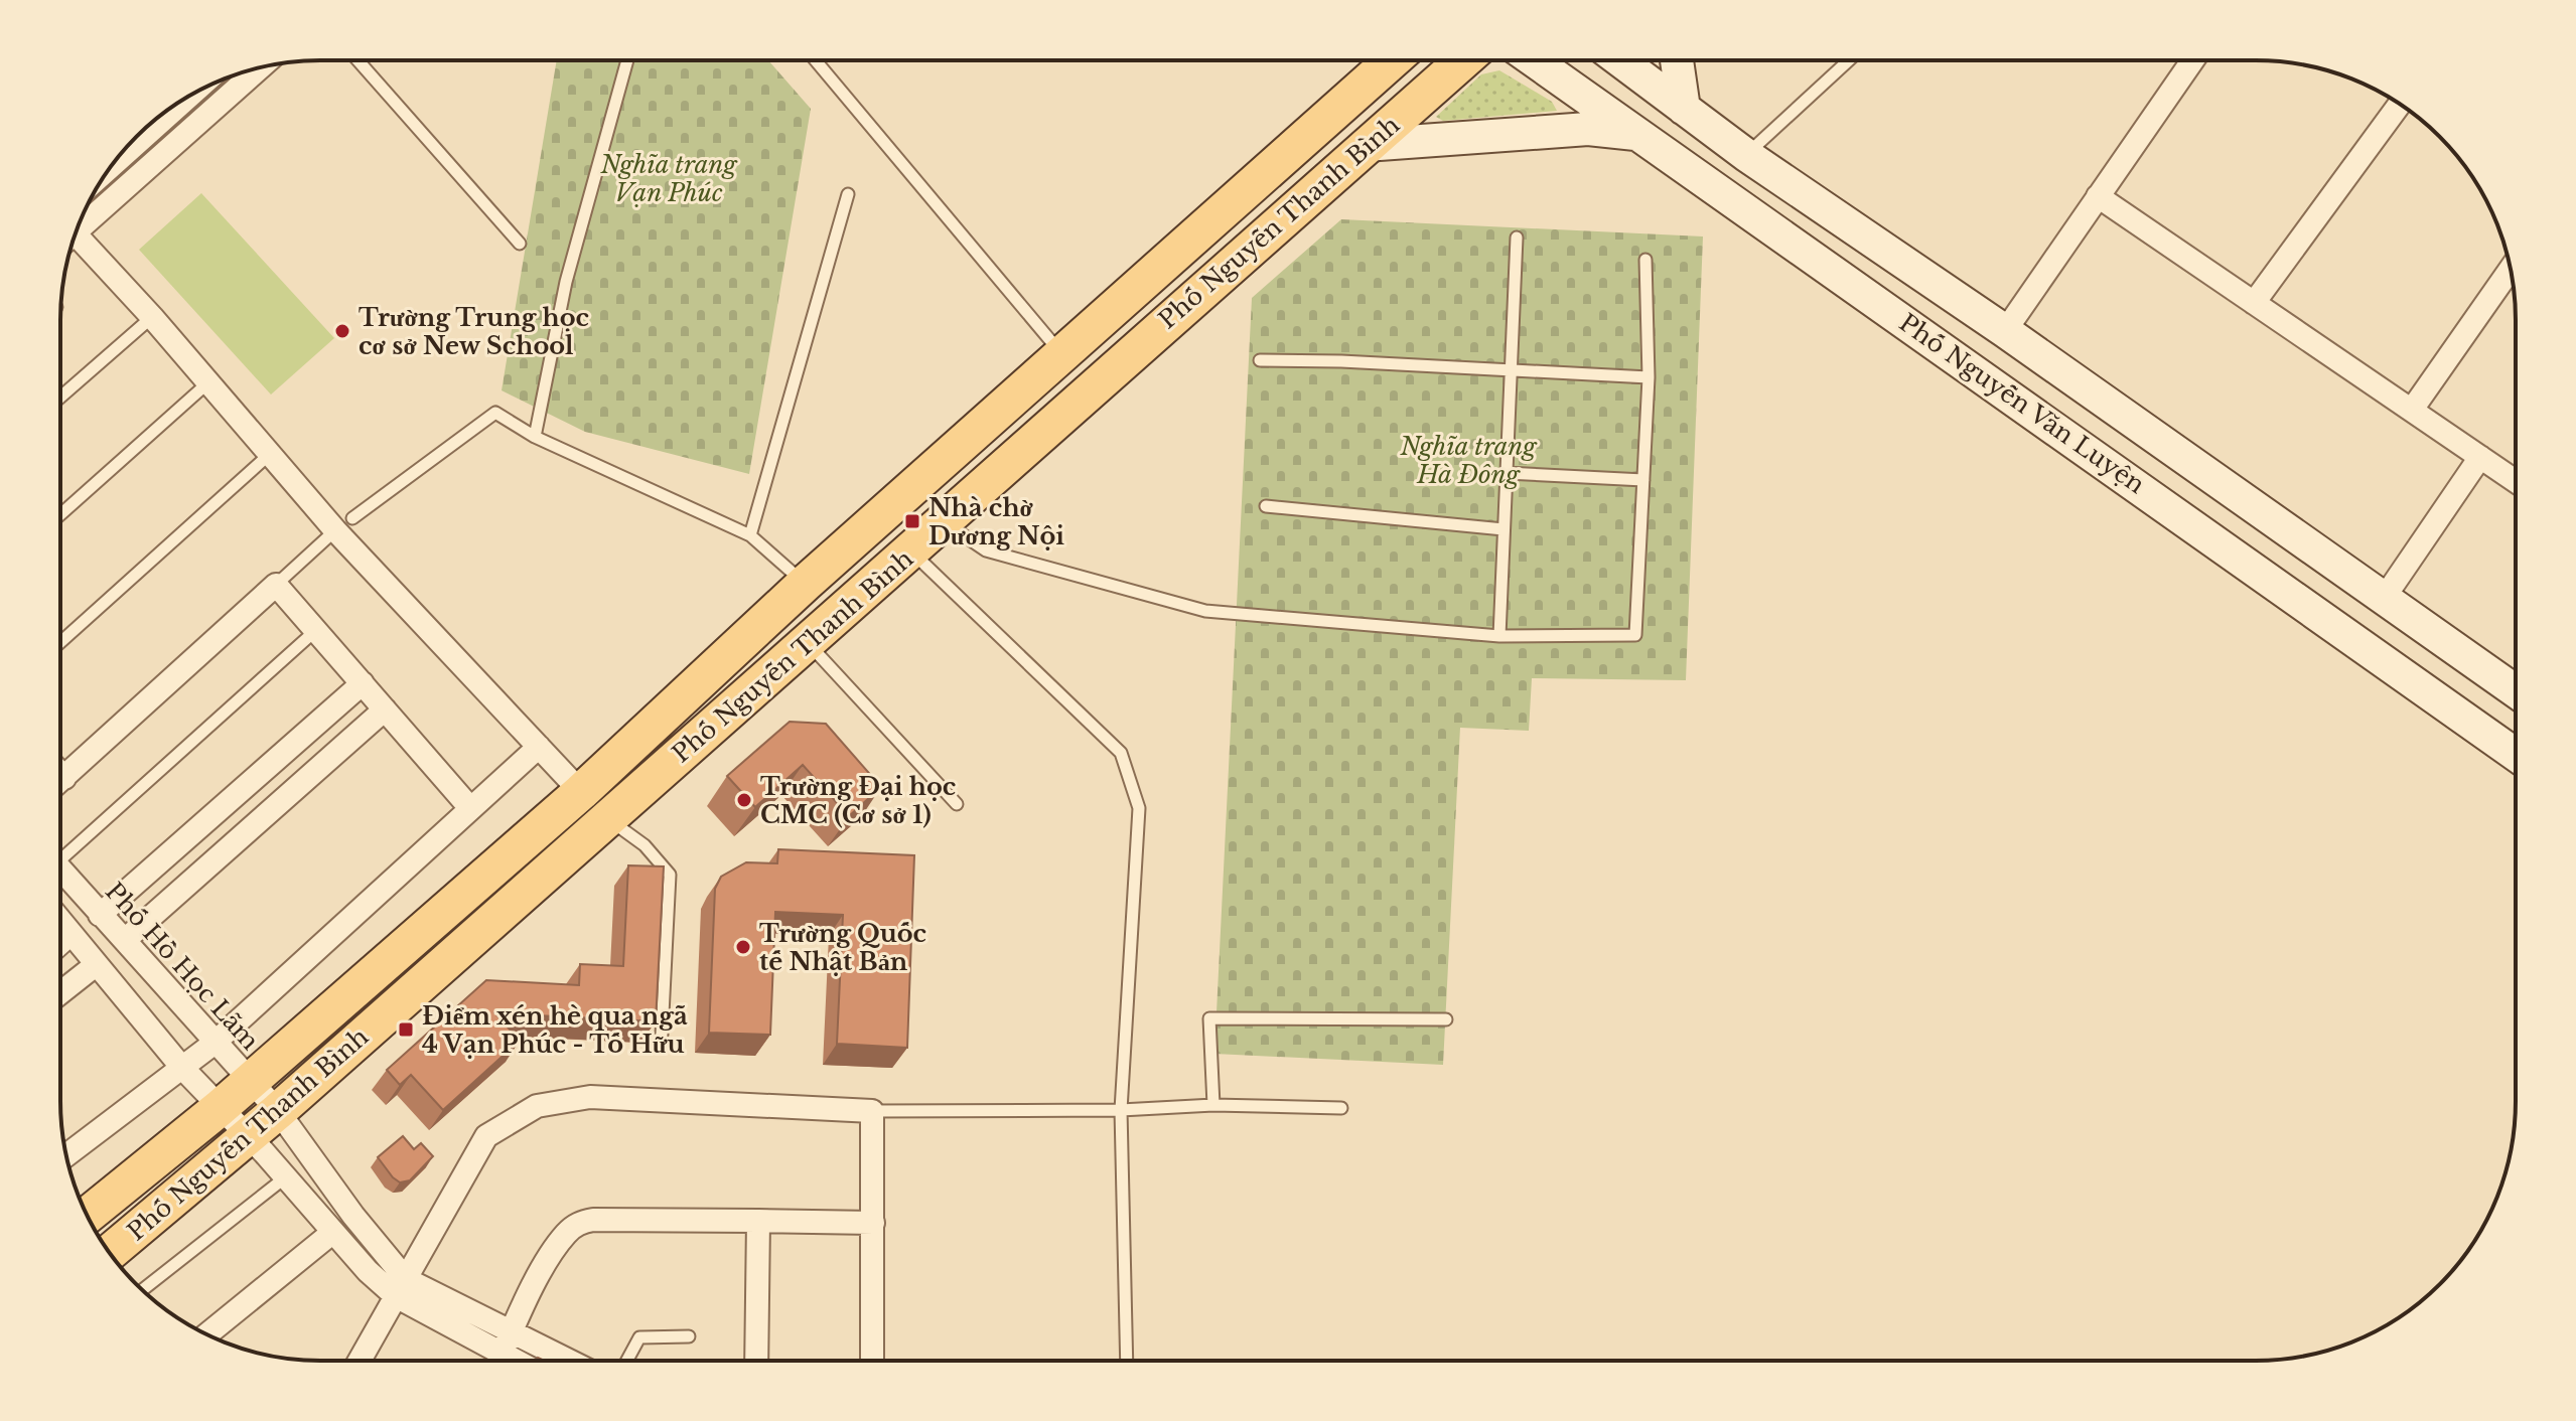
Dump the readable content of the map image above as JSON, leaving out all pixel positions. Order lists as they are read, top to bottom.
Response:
{
  "streets": {
    "main road": ["Phố Nguyễn Thanh Bình", "Phố Nguyễn Văn Luyện"],
    "street": ["Phố Hồ Học Lãm"]
  },
  "crossings": [
    ["Phố Nguyễn Thanh Bình", "Phố Hồ Học Lãm"]
  ],
  "parks": ["Nghĩa trang Vạn Phúc", "Nghĩa trang Hà Đông"],
  "places": {
    "other": ["Trường Trung học cơ sở New School", "Trường Đại học CMC (Cơ sở 1)", "Trường Quốc tế Nhật Bản"],
    "transit": ["Nhà chờ Dương Nội", "Điểm xén hè qua ngã 4 Vạn Phúc - Tố Hữu"]
  }
}
